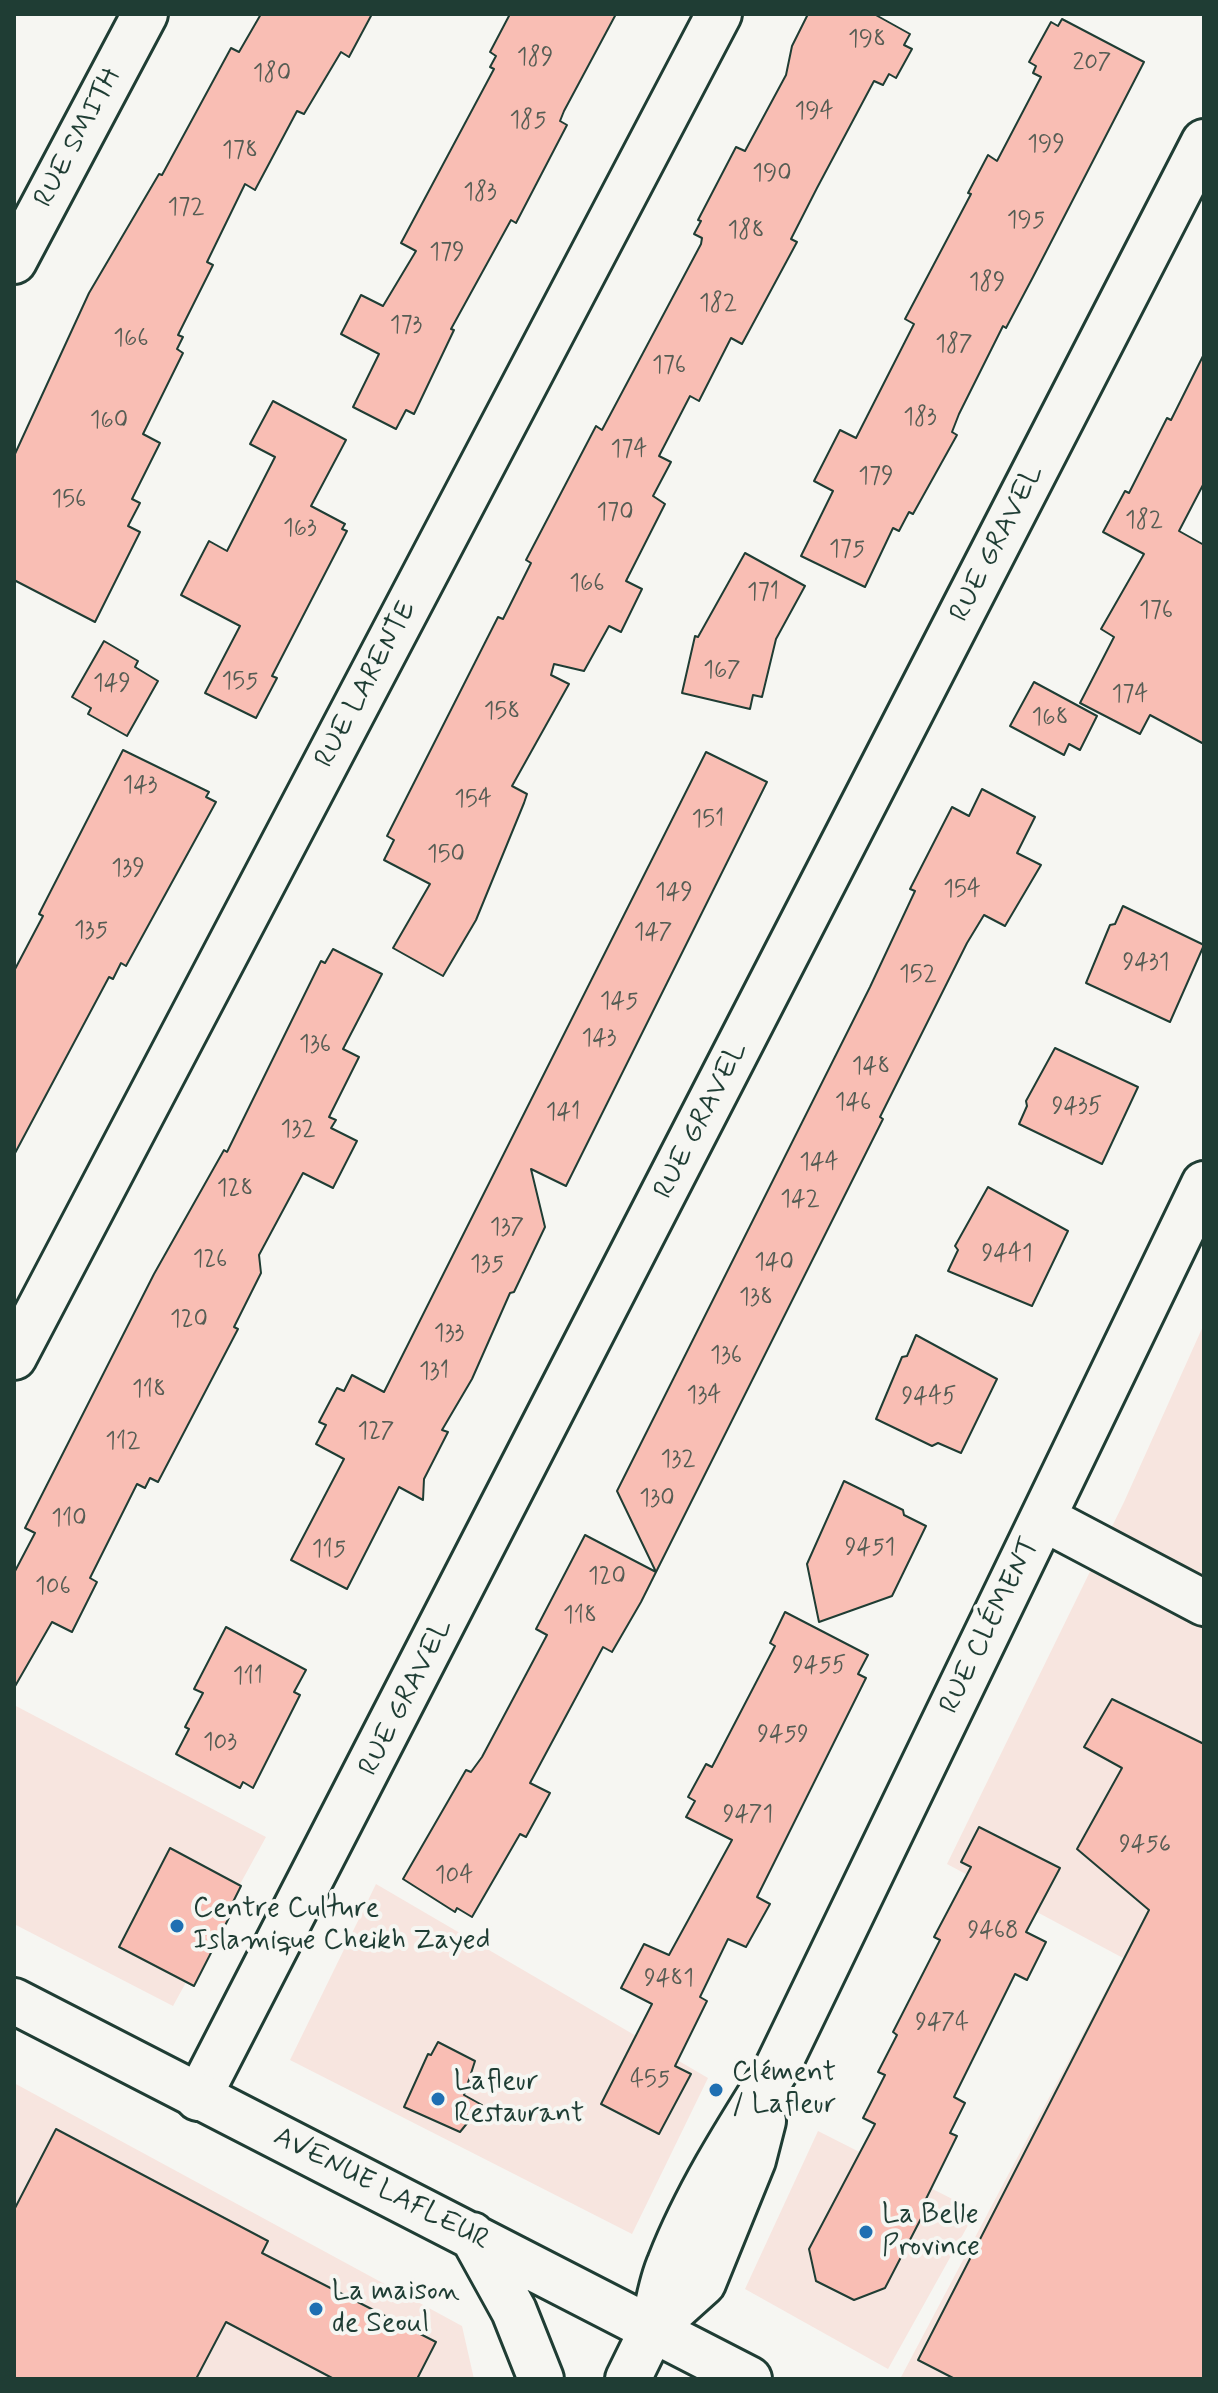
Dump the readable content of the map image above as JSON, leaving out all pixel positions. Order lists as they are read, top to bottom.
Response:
{
  "streets": {
    "street": [
      "RUE SMITH",
      "RUE GRAVEL",
      "RUE LARENTE",
      "RUE CLÉMENT",
      "AVENUE LAFLEUR"
    ]
  },
  "crossings": [
    ["RUE GRAVEL", "AVENUE LAFLEUR"],
    ["RUE CLÉMENT", "AVENUE LAFLEUR"]
  ],
  "places": [
    "Centre Culture Islamique Cheikh Zayed",
    "Clément / Lafleur",
    "Lafleur Restaurant",
    "La Belle Province",
    "La maison de Seoul"
  ],
  "house_numbers": [
    "198",
    "189",
    "207",
    "180",
    "194",
    "185",
    "199",
    "178",
    "190",
    "183",
    "172",
    "195",
    "188",
    "179",
    "189",
    "182",
    "173",
    "166",
    "187",
    "176",
    "183",
    "160",
    "174",
    "179",
    "156",
    "170",
    "182",
    "163",
    "175",
    "166",
    "171",
    "176",
    "167",
    "155",
    "149",
    "174",
    "158",
    "168",
    "143",
    "154",
    "151",
    "150",
    "139",
    "154",
    "149",
    "135",
    "147",
    "9431",
    "152",
    "145",
    "143",
    "136",
    "148",
    "146",
    "9435",
    "141",
    "132",
    "144",
    "128",
    "142",
    "137",
    "9441",
    "126",
    "140",
    "135",
    "138",
    "120",
    "133",
    "136",
    "131",
    "118",
    "134",
    "9445",
    "127",
    "112",
    "132",
    "130",
    "110",
    "9451",
    "115",
    "120",
    "106",
    "118",
    "9455",
    "111",
    "9459",
    "103",
    "9471",
    "9456",
    "104",
    "9468",
    "9481",
    "9474",
    "455"
  ]
}
